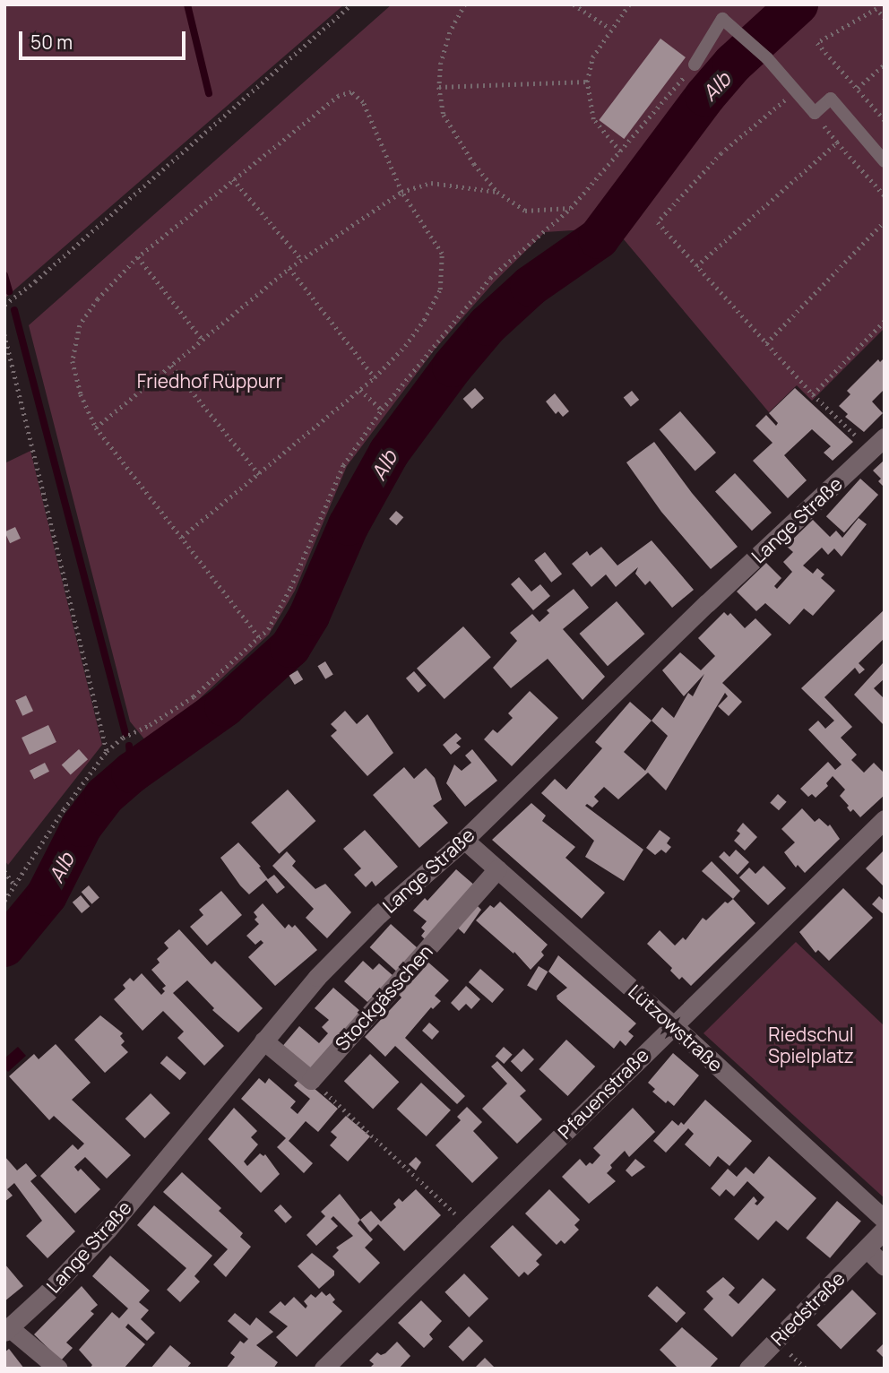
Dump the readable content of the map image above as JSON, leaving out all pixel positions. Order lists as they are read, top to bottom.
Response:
{
  "streets": {
    "street": [
      "Lange Straße",
      "Stockgässchen",
      "Lützowstraße",
      "Pfauenstraße",
      "Riedstraße"
    ]
  },
  "crossings": [
    ["Lange Straße", "Lützowstraße"],
    ["Stockgässchen", "Lützowstraße"],
    ["Lützowstraße", "Pfauenstraße"]
  ],
  "water": ["Alb"],
  "parks": ["Friedhof Rüppurr", "Riedschul Spielplatz"],
  "scale_bar": "50 m"
}
